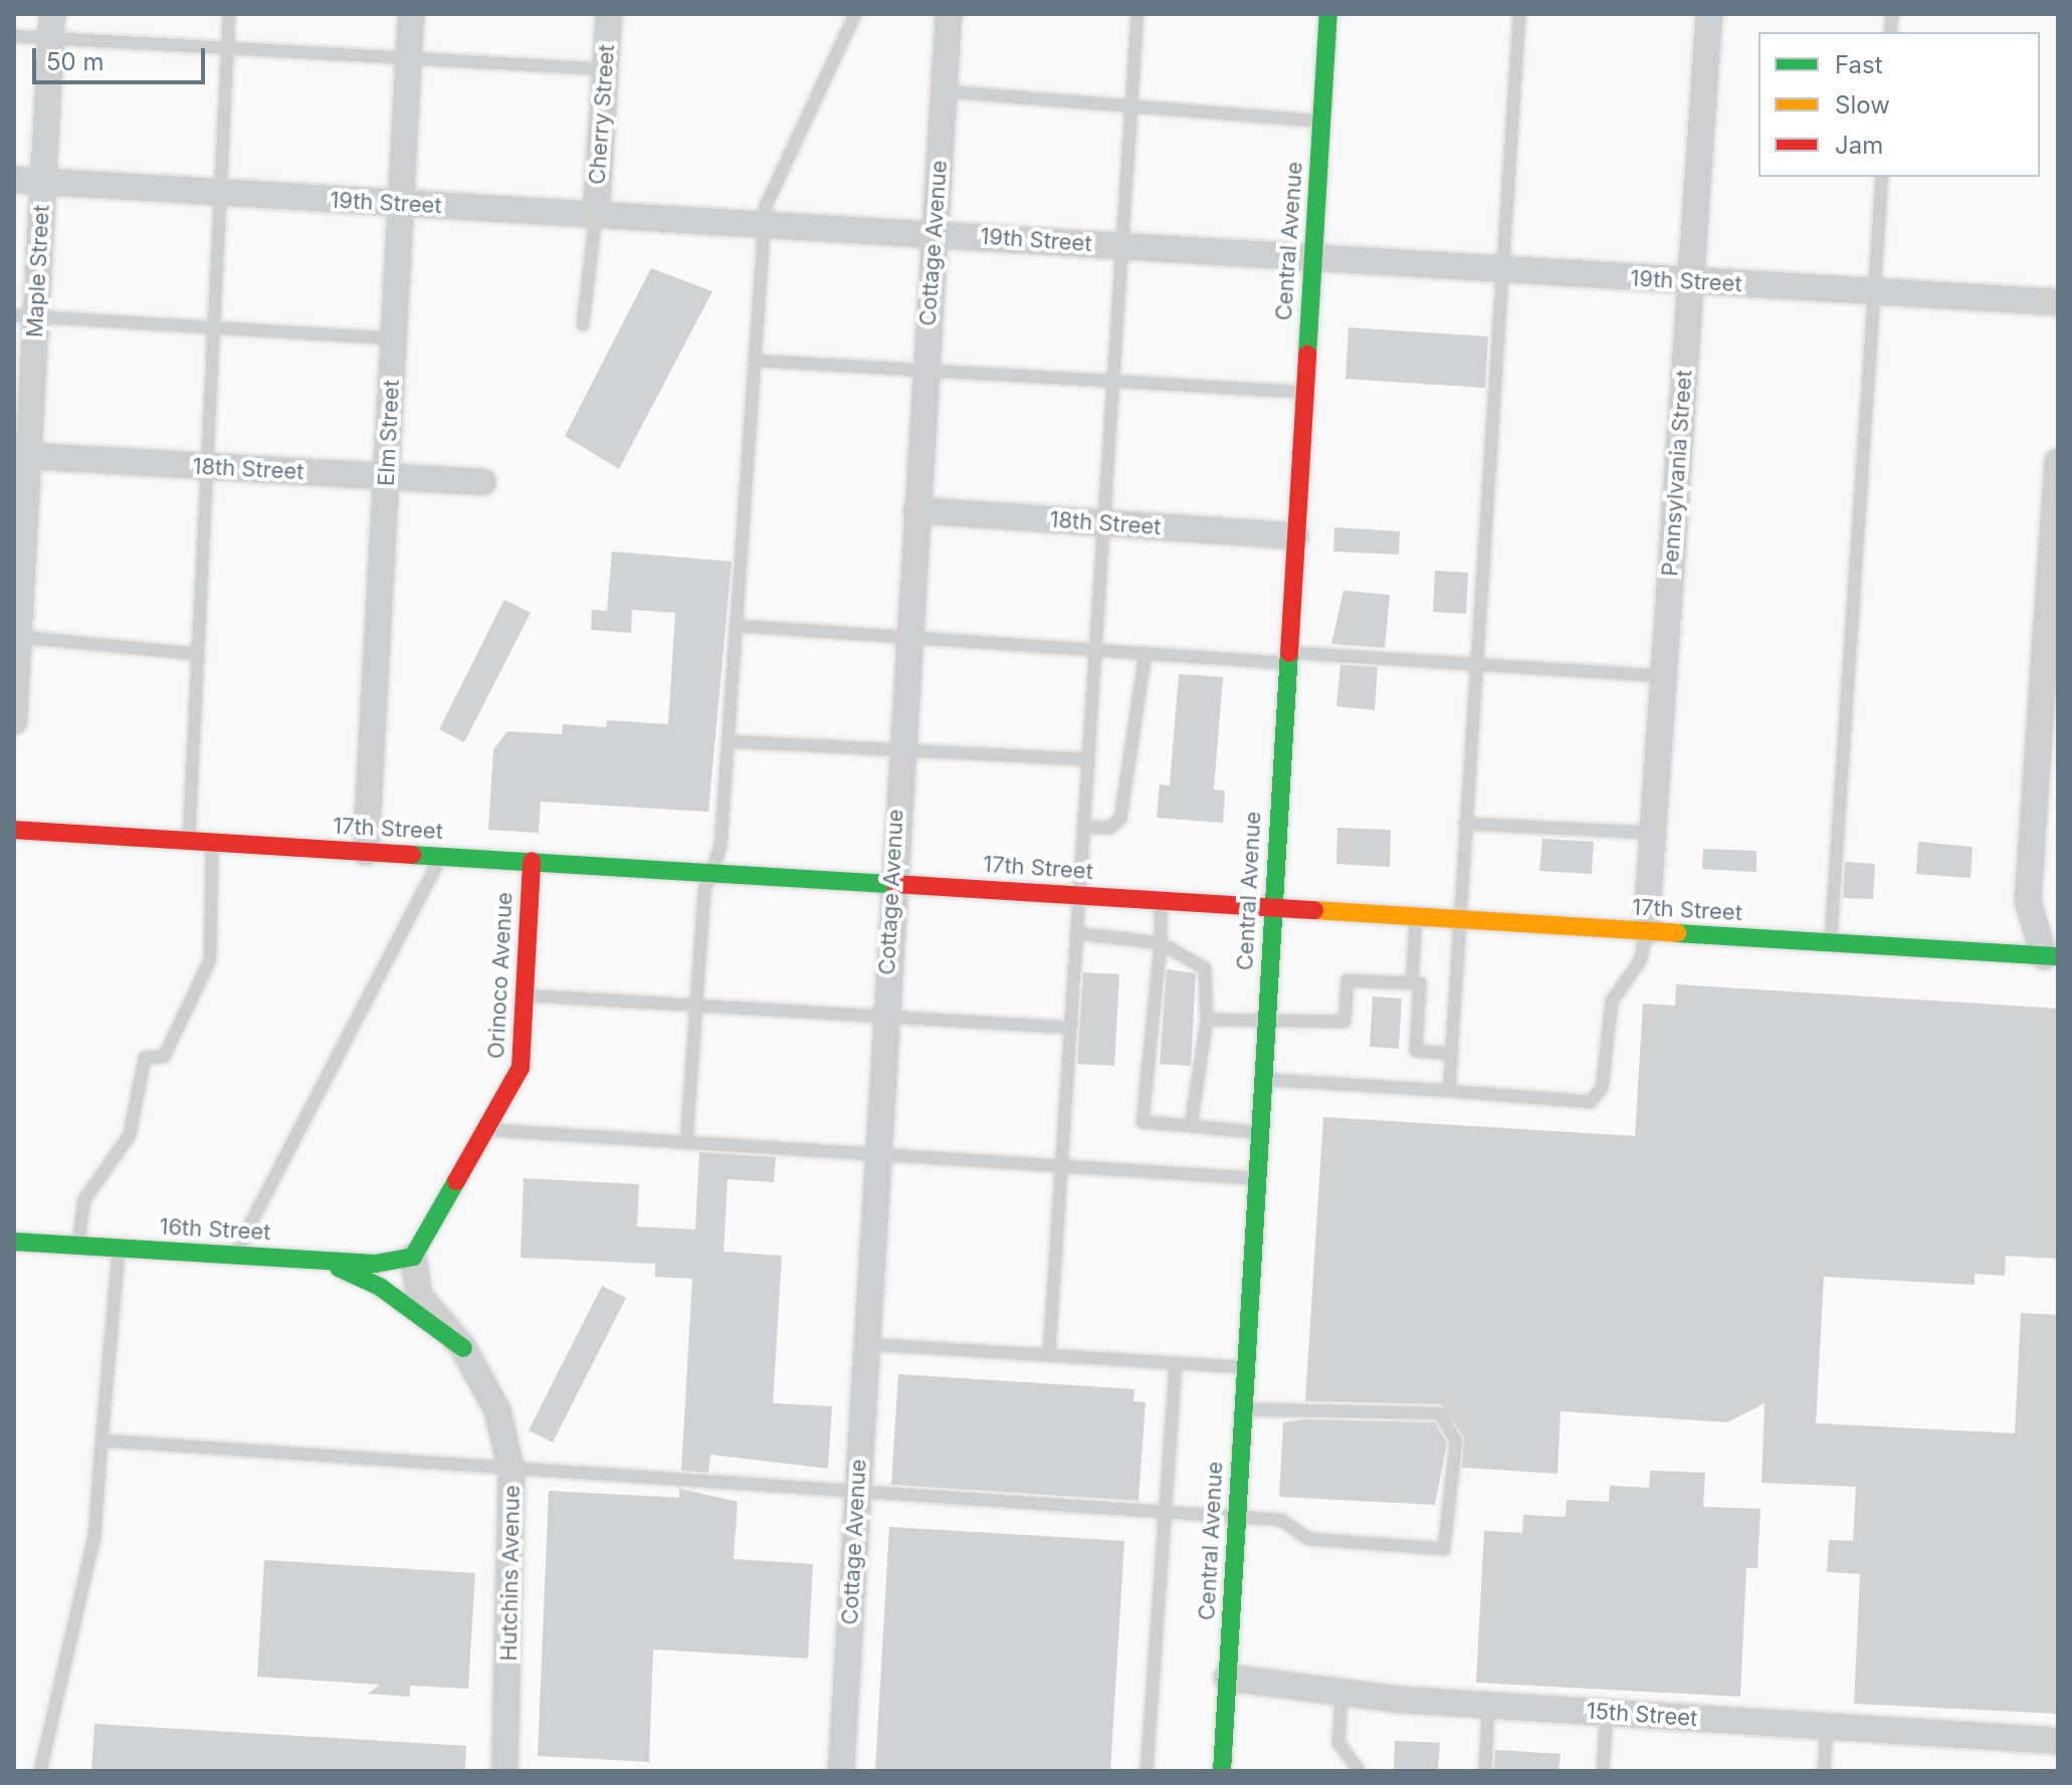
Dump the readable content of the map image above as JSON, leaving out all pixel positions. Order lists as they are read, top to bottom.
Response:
{
  "streets": {
    "street": [
      "Cherry Street",
      "19th Street",
      "Central Avenue",
      "Cottage Avenue",
      "Maple Street",
      "Elm Street",
      "18th Street",
      "Pennsylvania Street",
      "17th Street",
      "Orinoco Avenue",
      "16th Street",
      "Hutchins Avenue",
      "15th Street"
    ]
  },
  "crossings": [
    ["Cherry Street", "19th Street"],
    ["19th Street", "Central Avenue"],
    ["19th Street", "Cottage Avenue"],
    ["19th Street", "Maple Street"],
    ["19th Street", "Elm Street"],
    ["19th Street", "Pennsylvania Street"],
    ["Central Avenue", "18th Street"],
    ["Central Avenue", "17th Street"],
    ["Central Avenue", "15th Street"],
    ["Cottage Avenue", "18th Street"],
    ["Cottage Avenue", "17th Street"],
    ["Maple Street", "18th Street"],
    ["Elm Street", "18th Street"],
    ["Elm Street", "17th Street"],
    ["Pennsylvania Street", "17th Street"],
    ["17th Street", "Orinoco Avenue"],
    ["Orinoco Avenue", "16th Street"],
    ["Orinoco Avenue", "Hutchins Avenue"],
    ["16th Street", "Hutchins Avenue"]
  ],
  "legend": ["Fast", "Slow", "Jam"],
  "scale_bar": "50 m"
}
